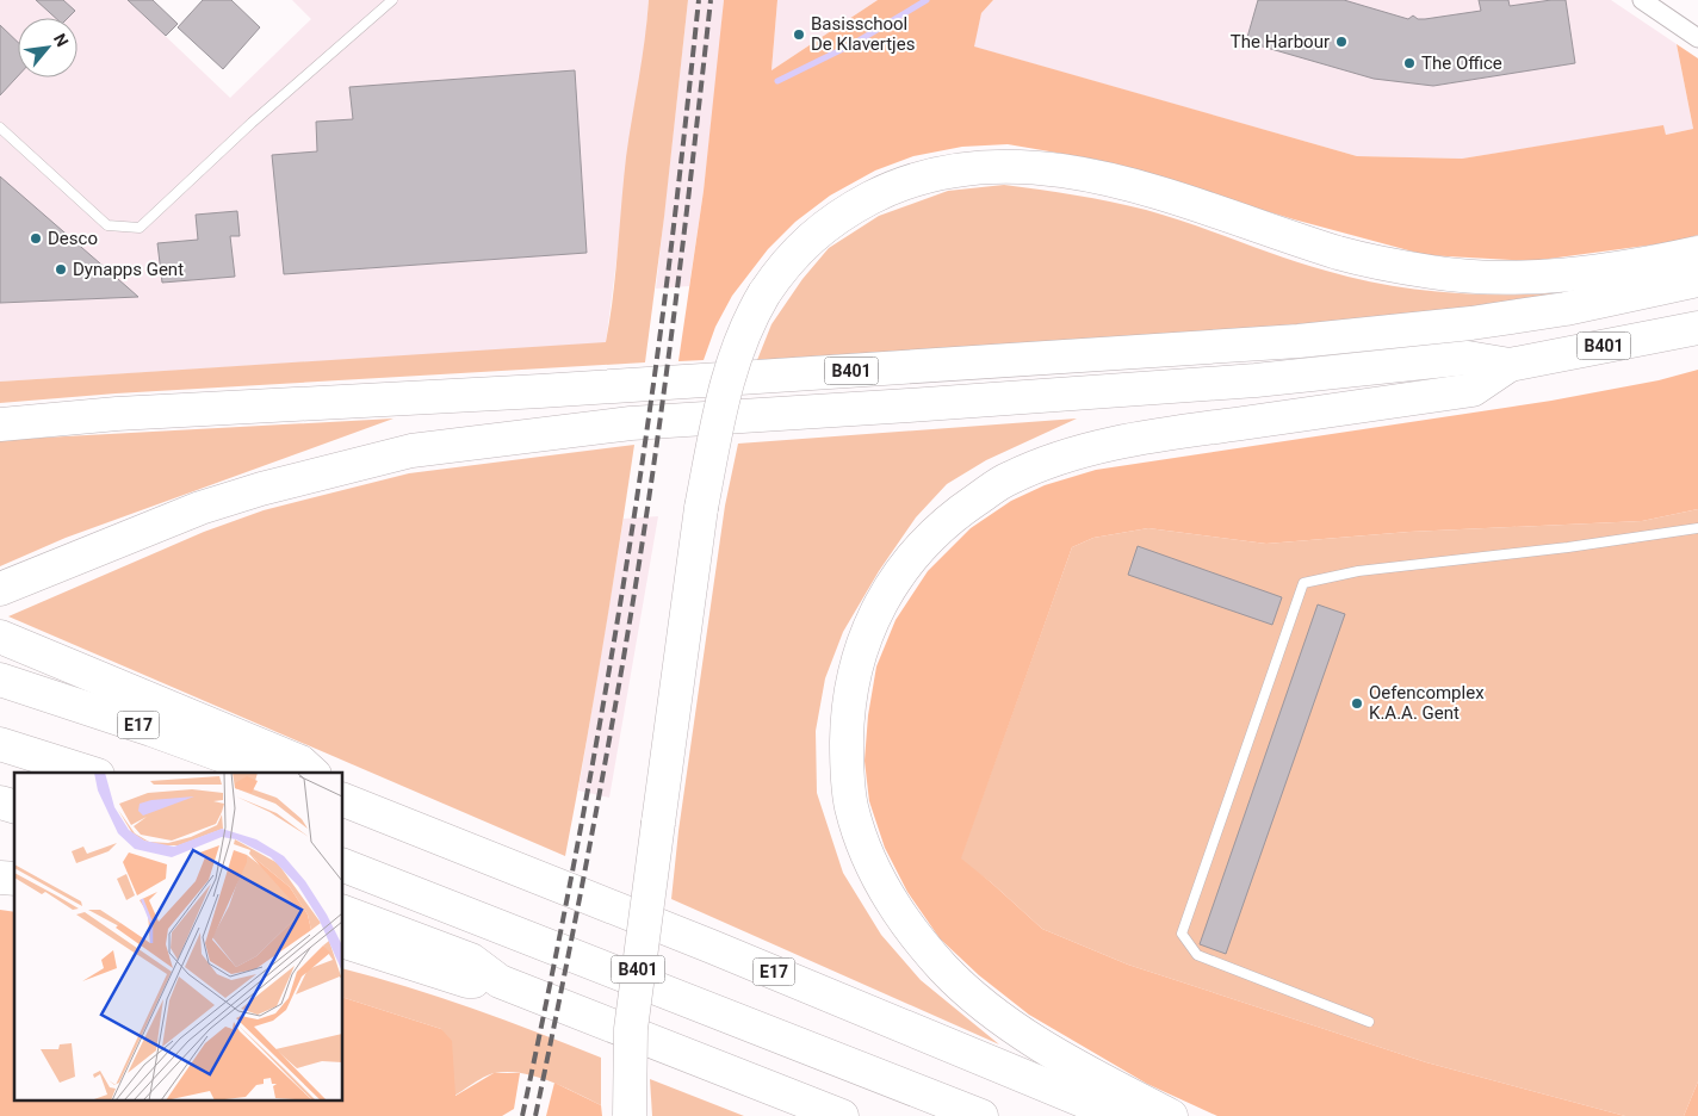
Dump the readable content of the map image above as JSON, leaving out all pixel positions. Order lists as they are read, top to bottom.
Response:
{
  "streets": {
    "highway": ["B401", "E17"]
  },
  "places": [
    "Basisschool De Klavertjes",
    "The Harbour",
    "The Office",
    "Desco",
    "Dynapps Gent",
    "Oefencomplex K.A.A. Gent"
  ],
  "north": "top right"
}
